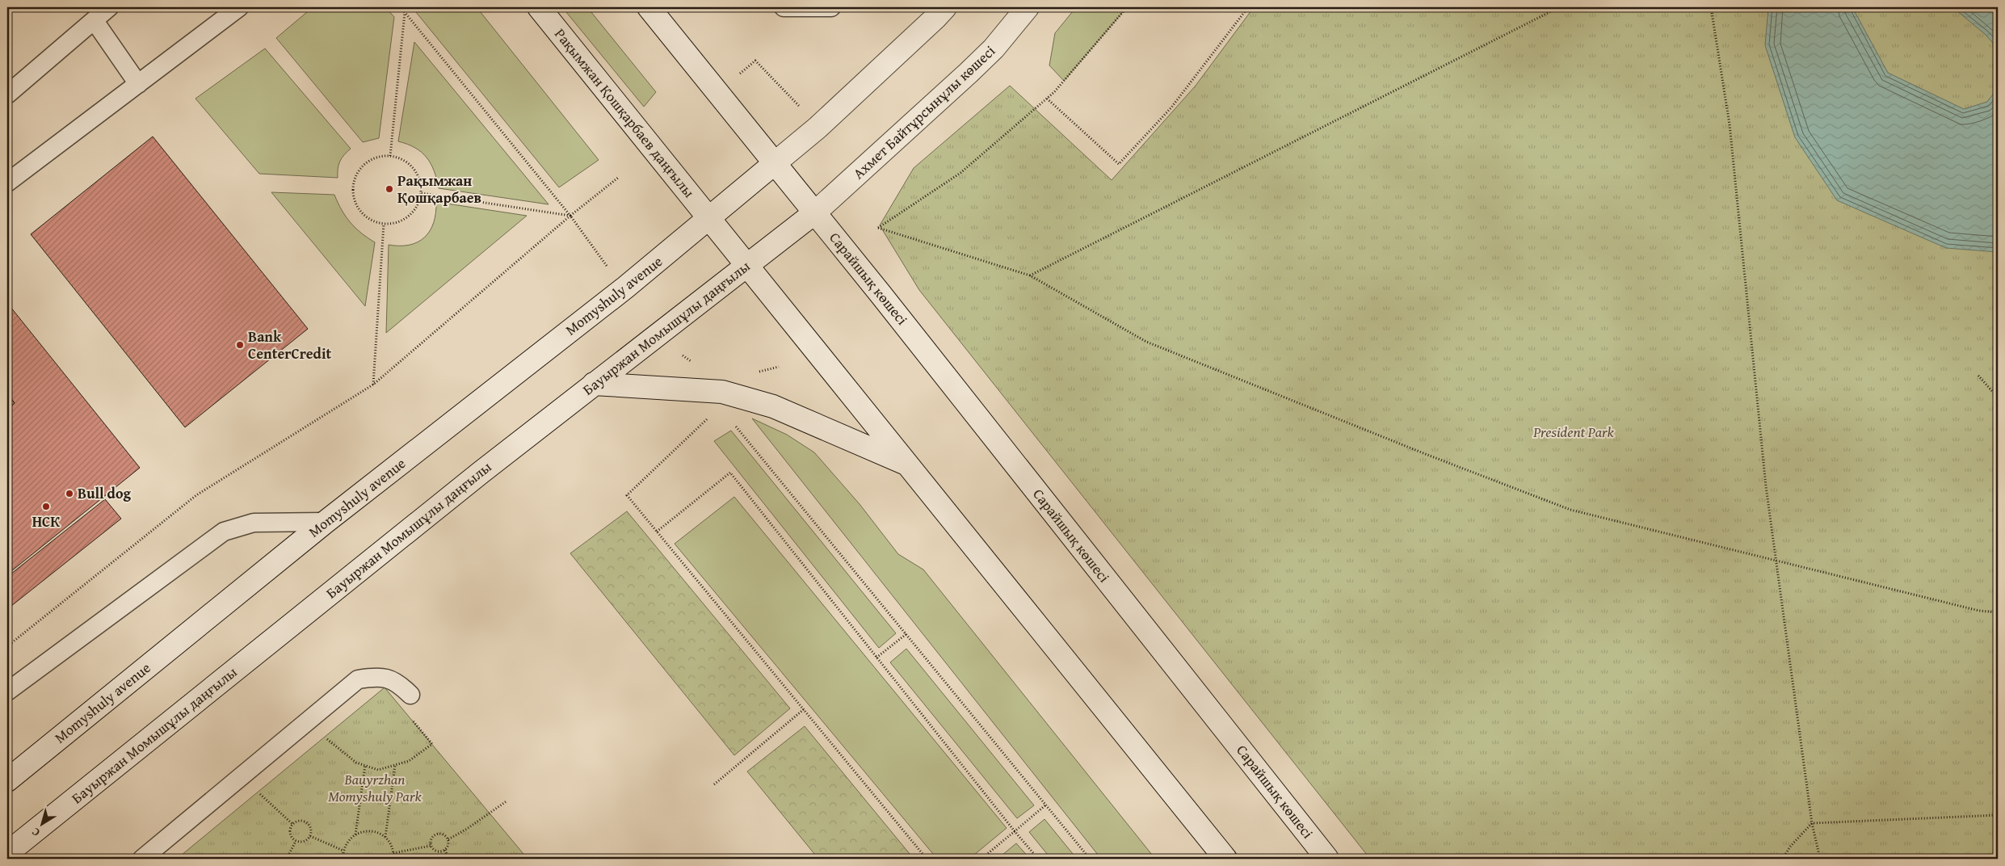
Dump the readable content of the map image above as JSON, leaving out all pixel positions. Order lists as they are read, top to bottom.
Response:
{
  "streets": {
    "main road": [
      "Ахмет Байтұрсынұлы көшесі",
      "Рақымжан Қошқарбаев даңғылы",
      "Сарайшық көшесі",
      "Momyshuly avenue",
      "Бауыржан Момышұлы даңғылы"
    ]
  },
  "crossings": [
    ["Ахмет Байтұрсынұлы көшесі", "Сарайшық көшесі"],
    ["Ахмет Байтұрсынұлы көшесі", "Бауыржан Момышұлы даңғылы"],
    ["Рақымжан Қошқарбаев даңғылы", "Momyshuly avenue"],
    ["Рақымжан Қошқарбаев даңғылы", "Бауыржан Момышұлы даңғылы"],
    ["Сарайшық көшесі", "Бауыржан Момышұлы даңғылы"]
  ],
  "parks": ["President Park", "Bauyrzhan Momyshuly Park"],
  "places": [
    "Рақымжан Қошқарбаев",
    "Bank CenterCredit",
    "Bull dog",
    "НСК"
  ],
  "north": "bottom left"
}
